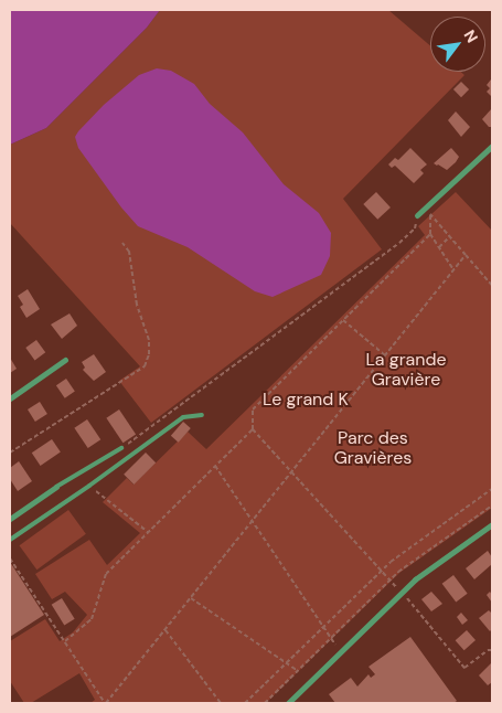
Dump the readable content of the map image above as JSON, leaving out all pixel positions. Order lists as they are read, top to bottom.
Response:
{
  "parks": ["La grande Gravière", "Le grand K", "Parc des Gravières"],
  "north": "top right"
}
